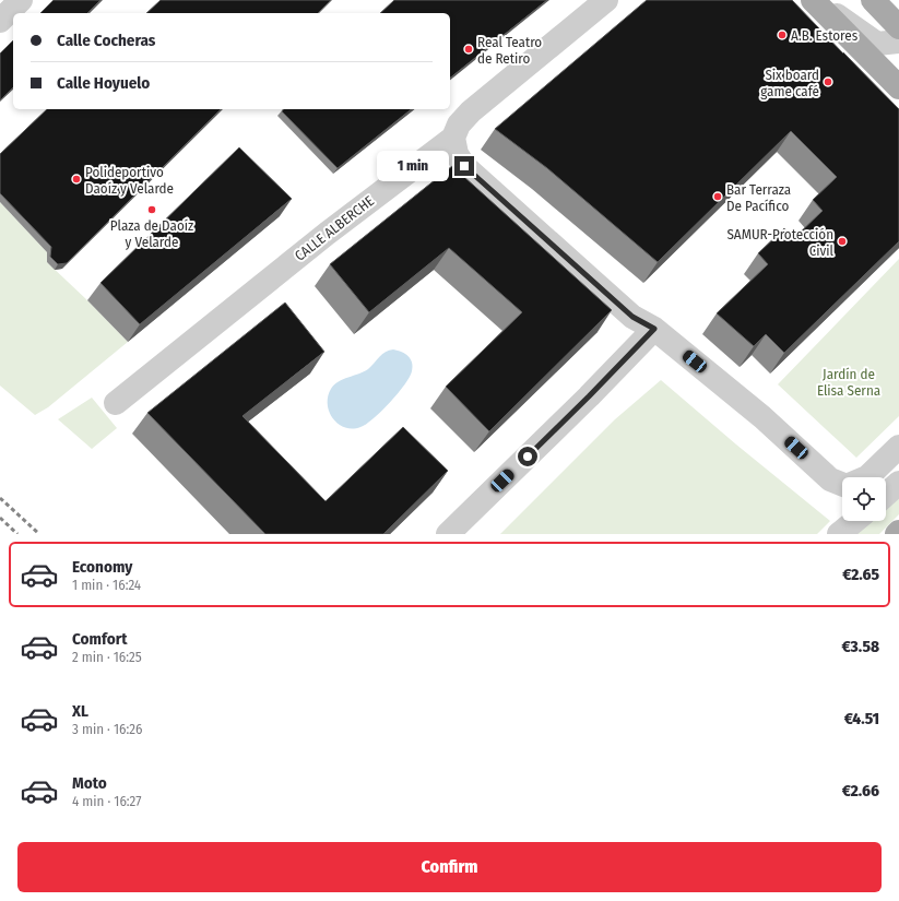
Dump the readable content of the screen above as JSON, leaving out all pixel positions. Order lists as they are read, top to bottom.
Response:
{
  "streets": {
    "street": ["CALLE ALBERCHE"]
  },
  "parks": ["Jardín de Elisa Serna"],
  "places": [
    "A.B. Estores",
    "Real Teatro de Retiro",
    "Six board game café",
    "Polideportivo Daoíz y Velarde",
    "Bar Terraza De Pacífico",
    "Plaza de Daoíz y Velarde",
    "SAMUR-Protección Civil"
  ],
  "page": {
    "banner": ["Calle Cocheras", "Calle Hoyuelo"],
    "bubble": "1 min",
    "list": [
      {
        "name": "Economy",
        "note": "1 min · 16:24",
        "value": "€2.65"
      },
      {
        "name": "Comfort",
        "note": "2 min · 16:25",
        "value": "€3.58"
      },
      {
        "name": "XL",
        "note": "3 min · 16:26",
        "value": "€4.51"
      },
      {
        "name": "Moto",
        "note": "4 min · 16:27",
        "value": "€2.66"
      }
    ],
    "buttons": "Confirm"
  }
}
